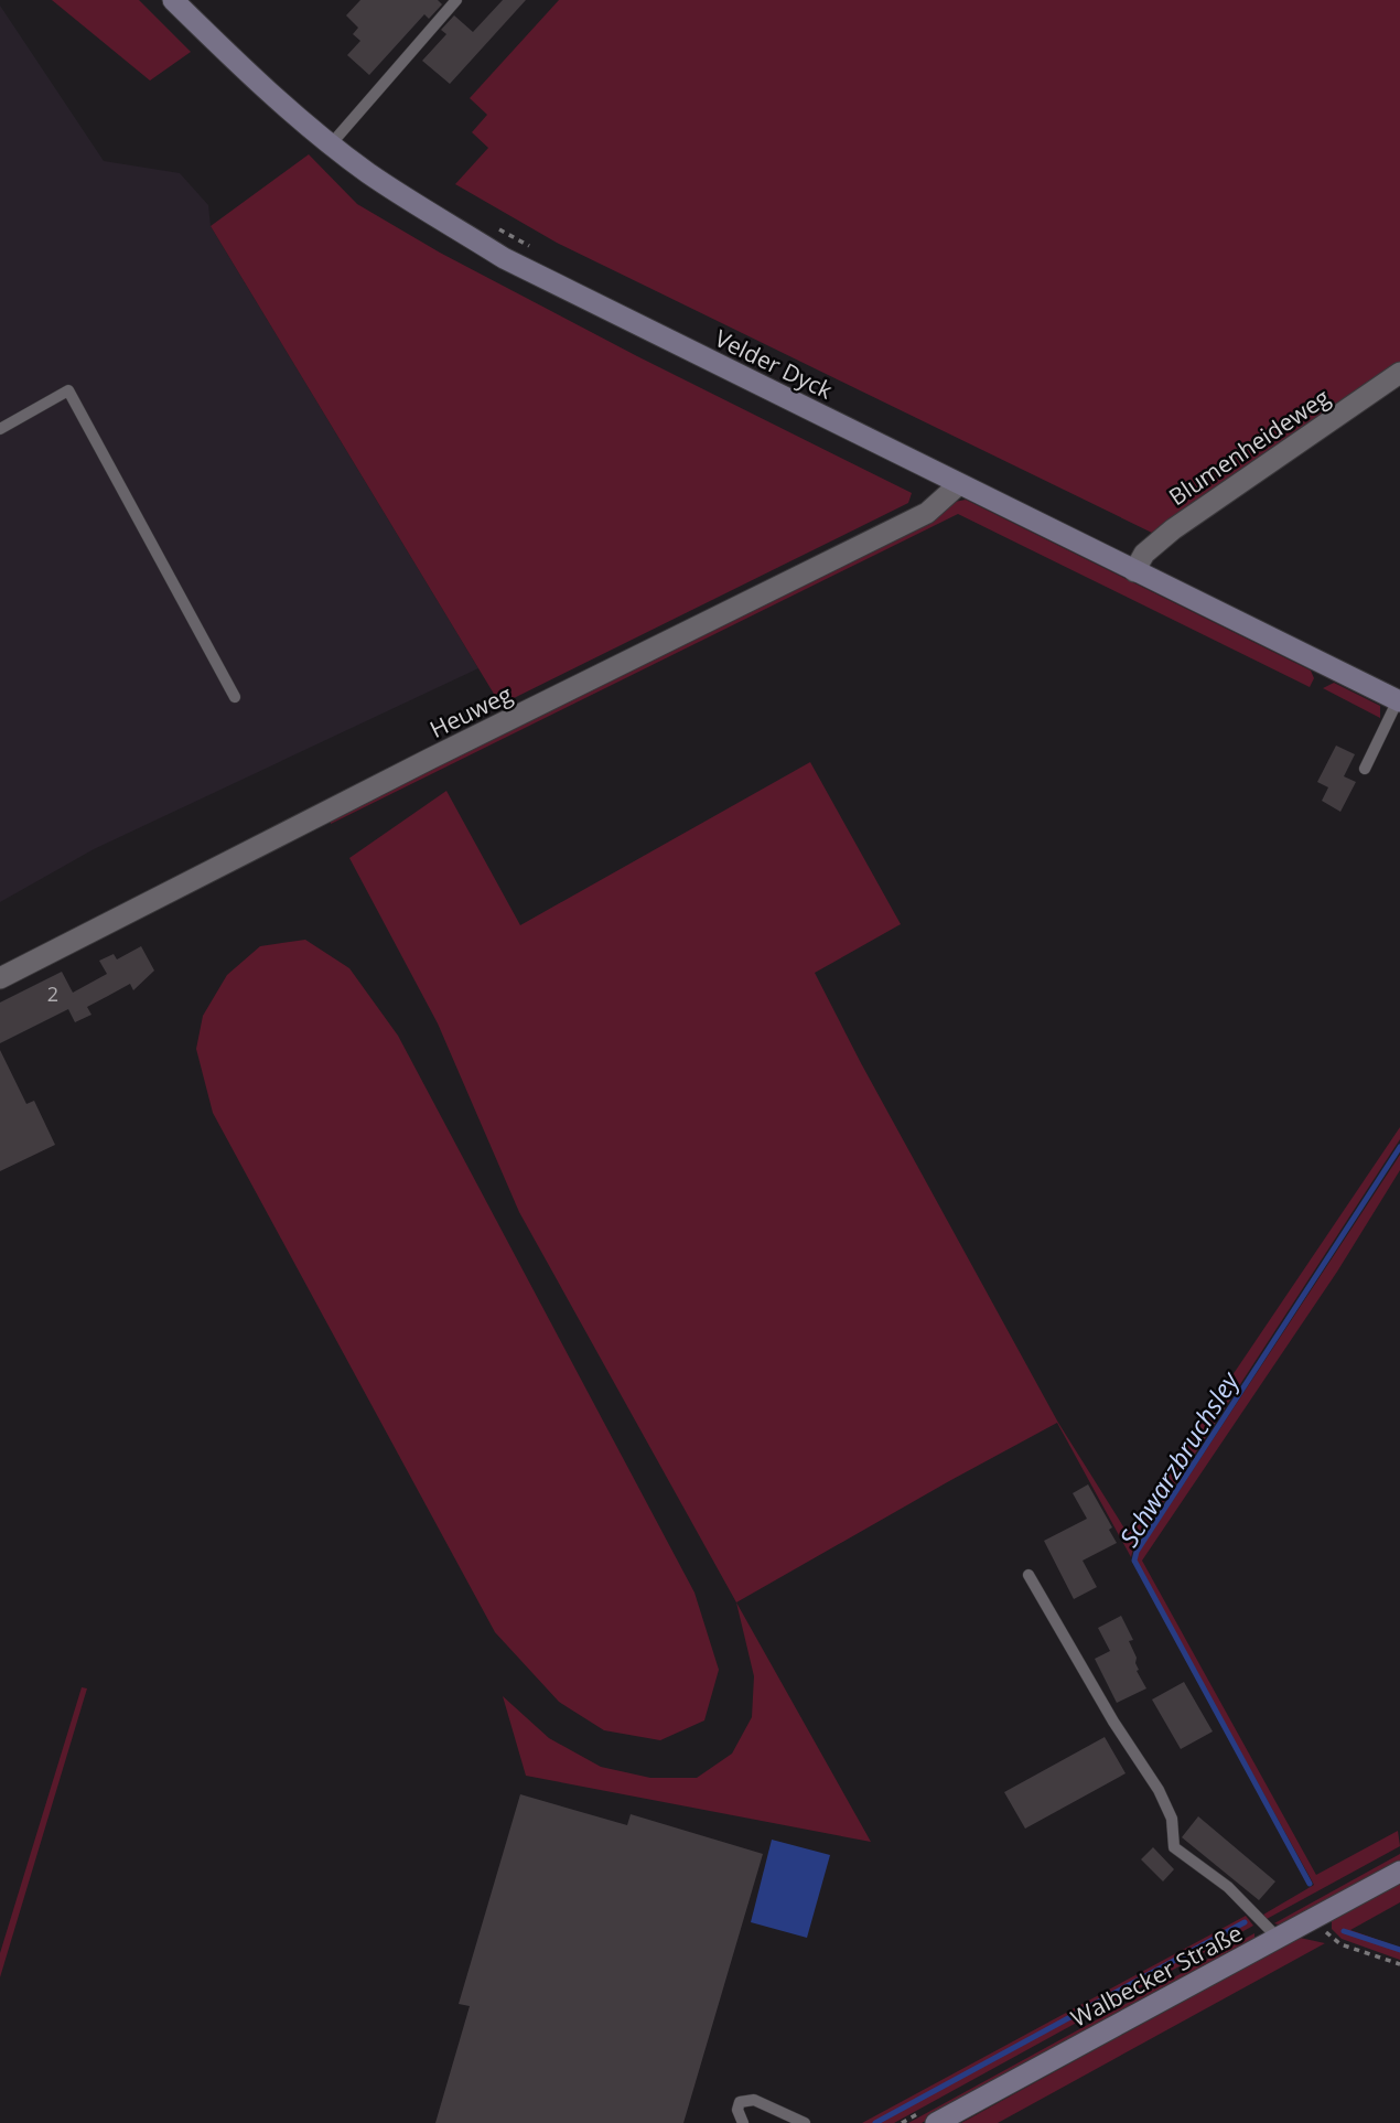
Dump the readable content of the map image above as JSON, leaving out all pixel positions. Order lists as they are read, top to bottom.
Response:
{
  "streets": {
    "main road": ["Velder Dyck", "Walbecker Straße"],
    "street": ["Blumenheideweg", "Heuweg"]
  },
  "crossings": [
    ["Velder Dyck", "Blumenheideweg"],
    ["Velder Dyck", "Heuweg"]
  ],
  "water": ["Schwarzbruchsley"],
  "house_numbers": ["2"]
}
